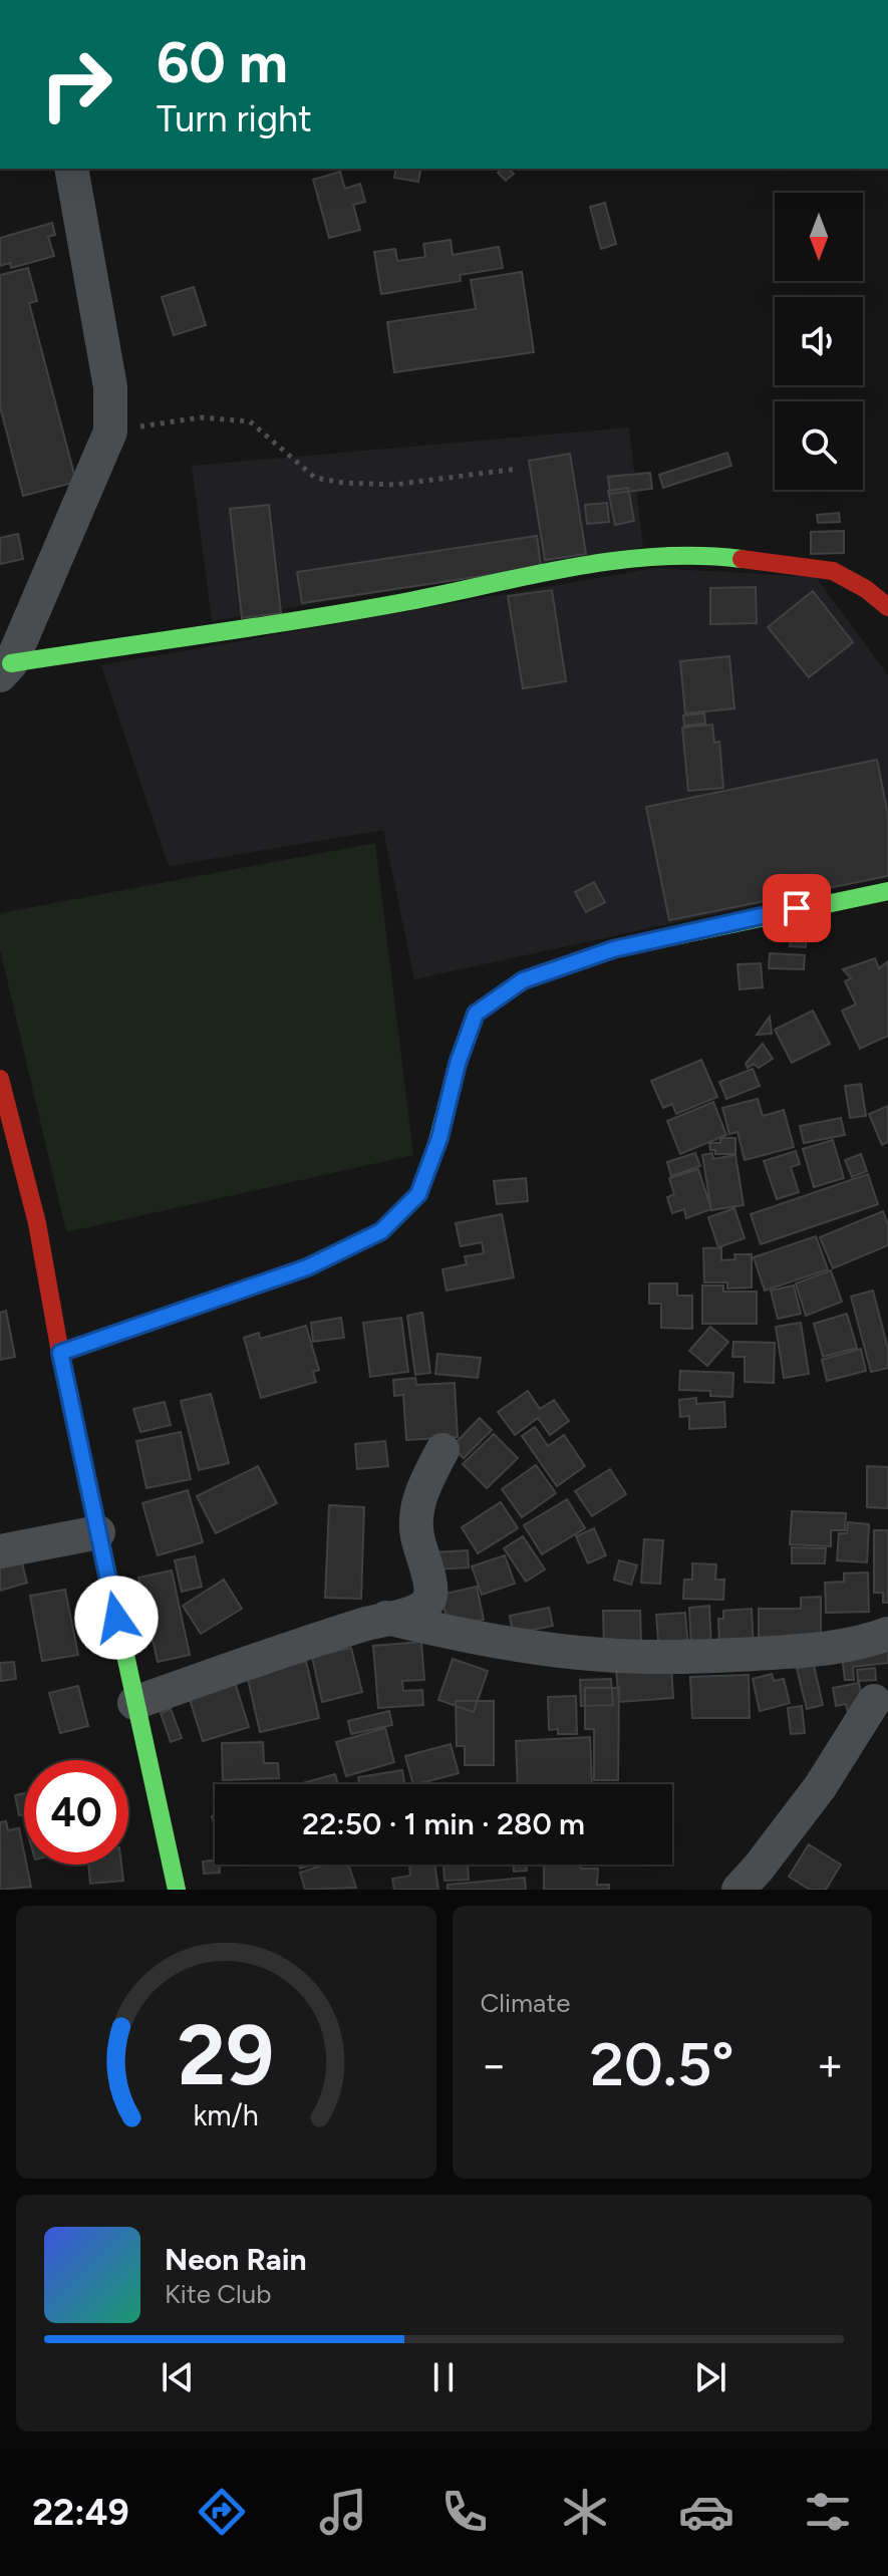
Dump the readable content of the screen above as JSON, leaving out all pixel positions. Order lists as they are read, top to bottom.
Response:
{
  "north": "bottom",
  "page": {
    "turn": ["60 m", "Turn right"],
    "limit": "40",
    "trip": "22:50 · 1 min · 280 m",
    "tile": "Climate",
    "heat": ["−", "20.5°", "+"],
    "song": ["Neon Rain", "Kite Club"],
    "tabs": "22:49",
    "gauge": ["29", "km/h"]
  }
}
